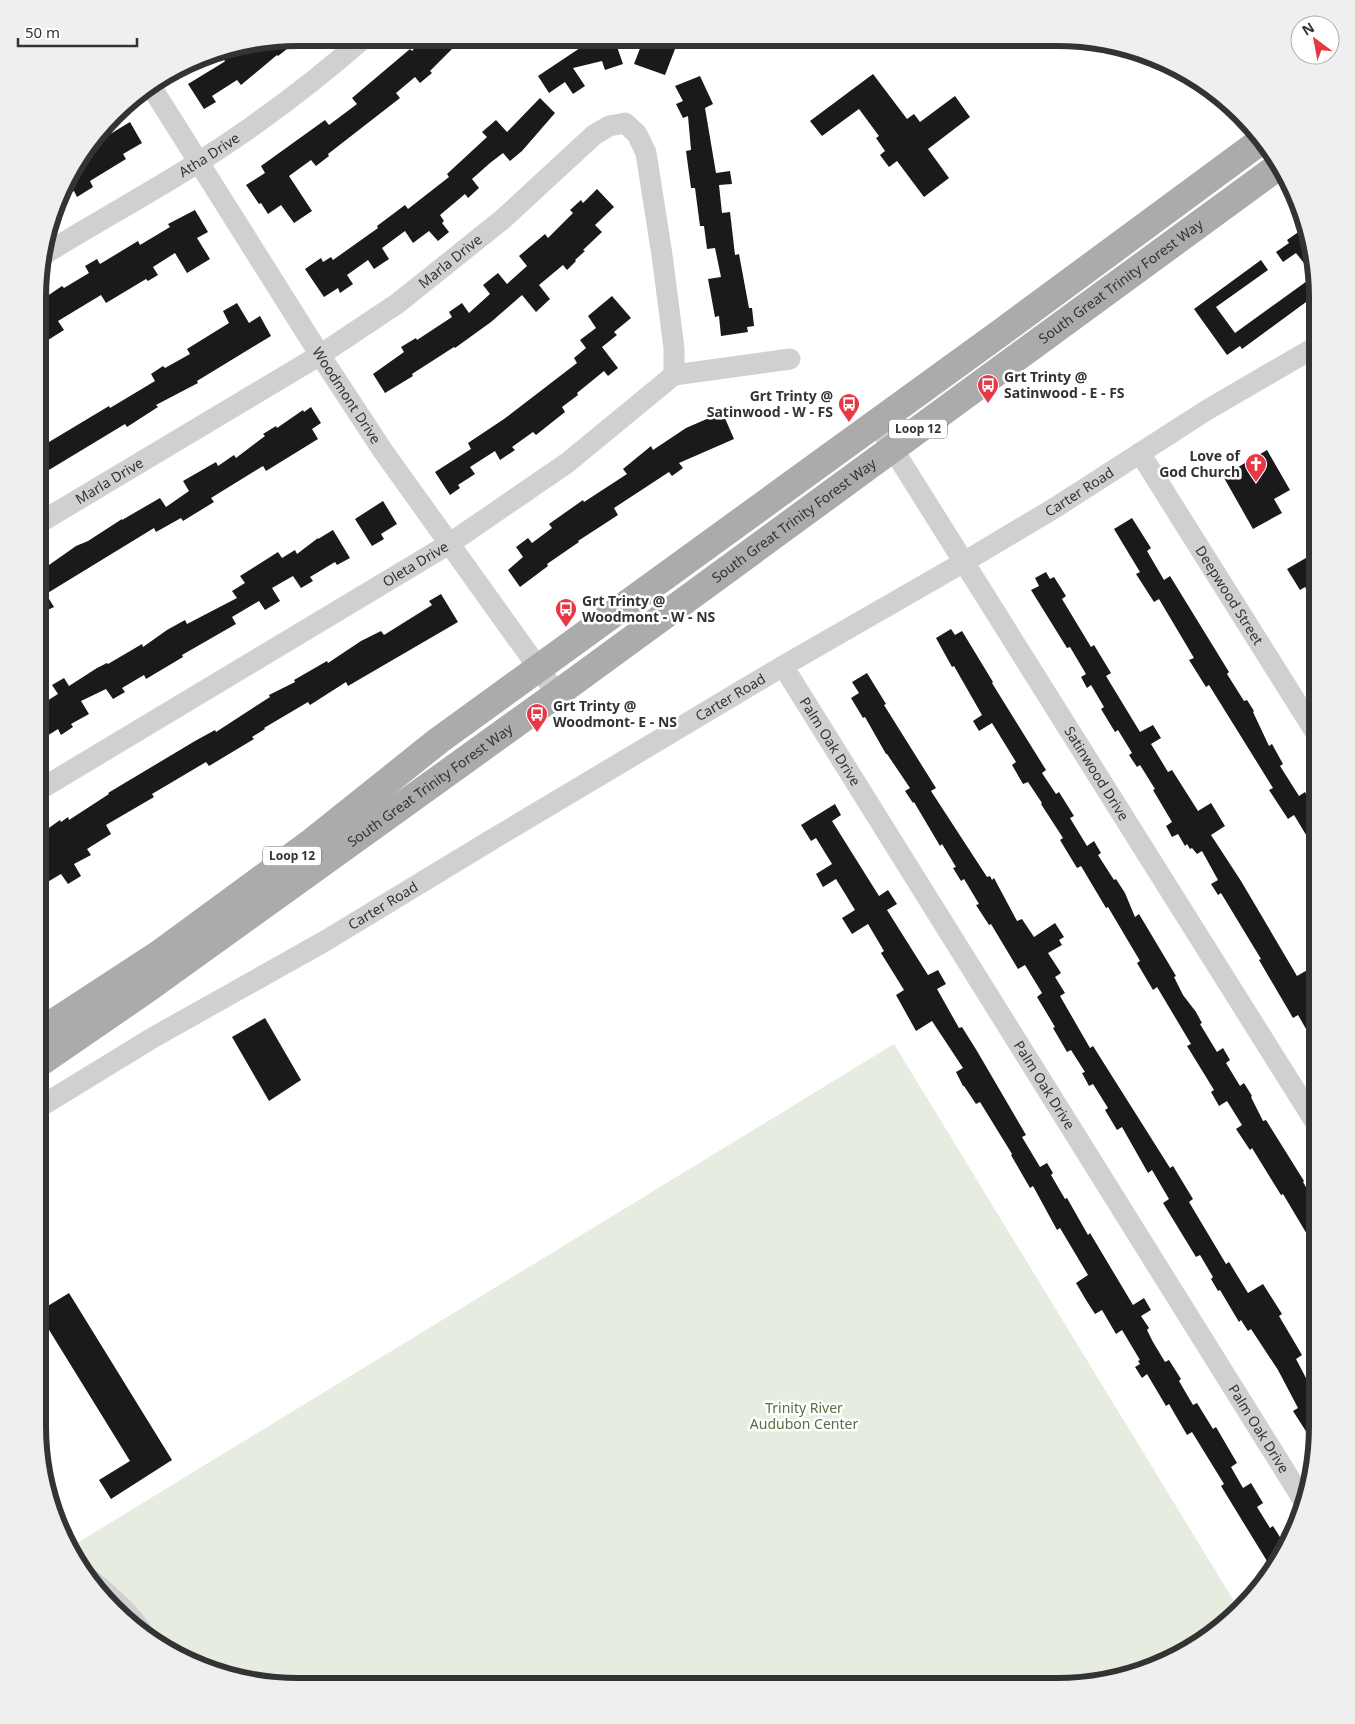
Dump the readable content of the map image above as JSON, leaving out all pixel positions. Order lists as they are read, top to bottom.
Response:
{
  "streets": {
    "main road": ["South Great Trinity Forest Way", "Loop 12"],
    "street": [
      "Atha Drive",
      "Marla Drive",
      "Woodmont Drive",
      "Carter Road",
      "Oleta Drive",
      "Deepwood Street",
      "Palm Oak Drive",
      "Satinwood Drive"
    ]
  },
  "crossings": [
    ["Atha Drive", "Woodmont Drive"],
    ["Marla Drive", "Woodmont Drive"],
    ["Marla Drive", "Oleta Drive"],
    ["South Great Trinity Forest Way", "Woodmont Drive"],
    ["South Great Trinity Forest Way", "Satinwood Drive"],
    ["Woodmont Drive", "Oleta Drive"],
    ["Carter Road", "Deepwood Street"],
    ["Carter Road", "Palm Oak Drive"],
    ["Carter Road", "Satinwood Drive"]
  ],
  "parks": ["Trinity River Audubon Center"],
  "places": {
    "bus stop": [
      "Grt Trinty @ Satinwood - E - FS",
      "Grt Trinty @ Satinwood - W - FS",
      "Grt Trinty @ Woodmont - W - NS",
      "Grt Trinty @ Woodmont- E - NS"
    ],
    "church": ["Love of God Church"]
  },
  "scale_bar": "50 m",
  "north": "top left"
}
